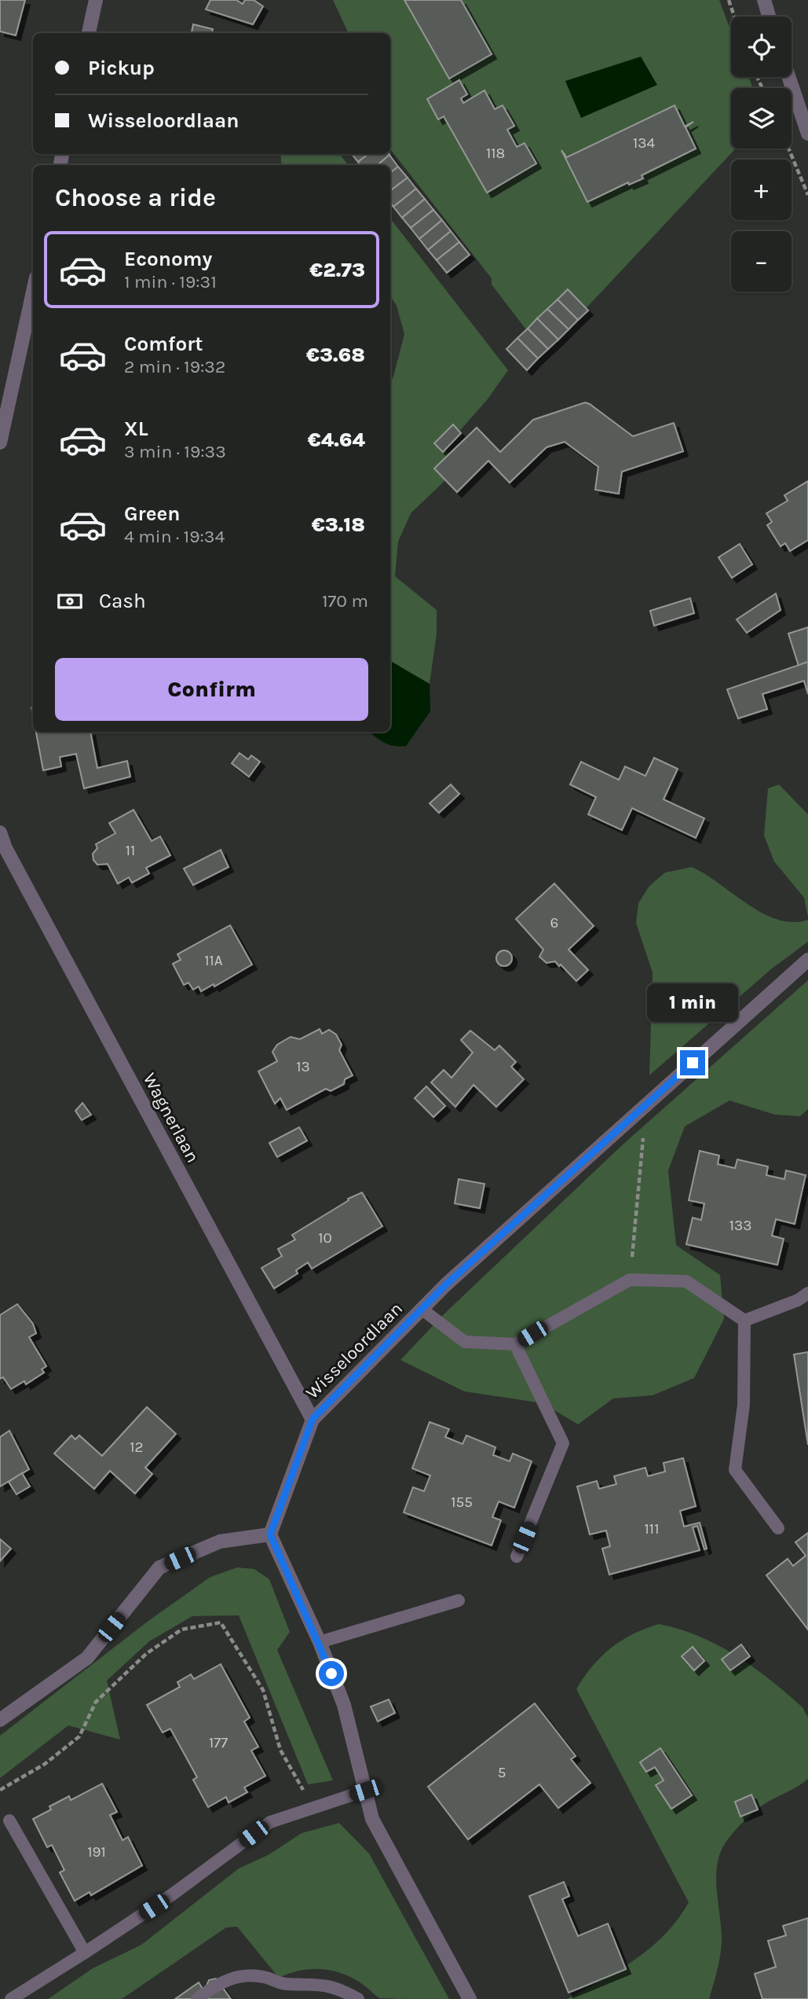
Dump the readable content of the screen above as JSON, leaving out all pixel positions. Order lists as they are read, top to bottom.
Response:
{
  "streets": {
    "street": ["Wagnerlaan", "Wisseloordlaan"]
  },
  "crossings": [
    ["Wagnerlaan", "Wisseloordlaan"]
  ],
  "house_numbers": [
    "134",
    "118",
    "11",
    "6",
    "11A",
    "13",
    "133",
    "10",
    "12",
    "155",
    "111",
    "177",
    "5",
    "191"
  ],
  "page": {
    "map_buttons": ["+", "−"],
    "banner": ["Pickup", "Wisseloordlaan"],
    "heading": "Choose a ride",
    "list": [
      {
        "name": "Economy",
        "note": "1 min · 19:31",
        "value": "€2.73"
      },
      {
        "name": "Comfort",
        "note": "2 min · 19:32",
        "value": "€3.68"
      },
      {
        "name": "XL",
        "note": "3 min · 19:33",
        "value": "€4.64"
      },
      {
        "name": "Green",
        "note": "4 min · 19:34",
        "value": "€3.18"
      }
    ],
    "pay": ["Cash", "170 m"],
    "buttons": "Confirm",
    "bubble": "1 min"
  }
}
